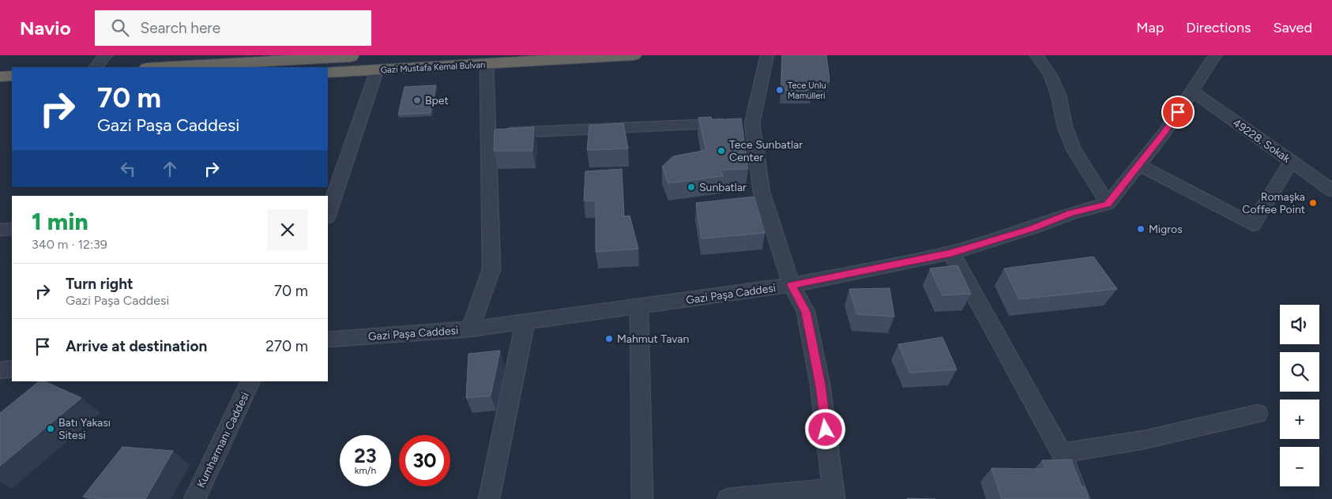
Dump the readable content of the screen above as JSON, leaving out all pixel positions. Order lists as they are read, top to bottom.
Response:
{
  "streets": {
    "highway": ["Gazi Mustafa Kemal Bulvarı"],
    "street": ["49228. Sokak", "Gazi Paşa Caddesi", "Kumharmanı Caddesi"]
  },
  "places": [
    "Tece Unlu Mamülleri",
    "Bpet",
    "Tece Sunbatlar Center",
    "Sunbatlar",
    "Romaşka Coffee Point",
    "Migros",
    "Mahmut Tavan",
    "Batı Yakası Sitesi"
  ],
  "page": {
    "header": "Navio",
    "search": "Search here",
    "nav": ["Map", "Directions", "Saved"],
    "turn": ["70 m", "Gazi Paşa Caddesi"],
    "heading": ["1 min", "340 m · 12:39"],
    "list": [
      {
        "name": "Turn right",
        "note": "Gazi Paşa Caddesi",
        "value": "70 m"
      },
      {
        "name": "Arrive at destination",
        "value": "270 m"
      }
    ],
    "map_buttons": ["+", "−"],
    "speed": "23 km/h",
    "limit": "30"
  }
}
